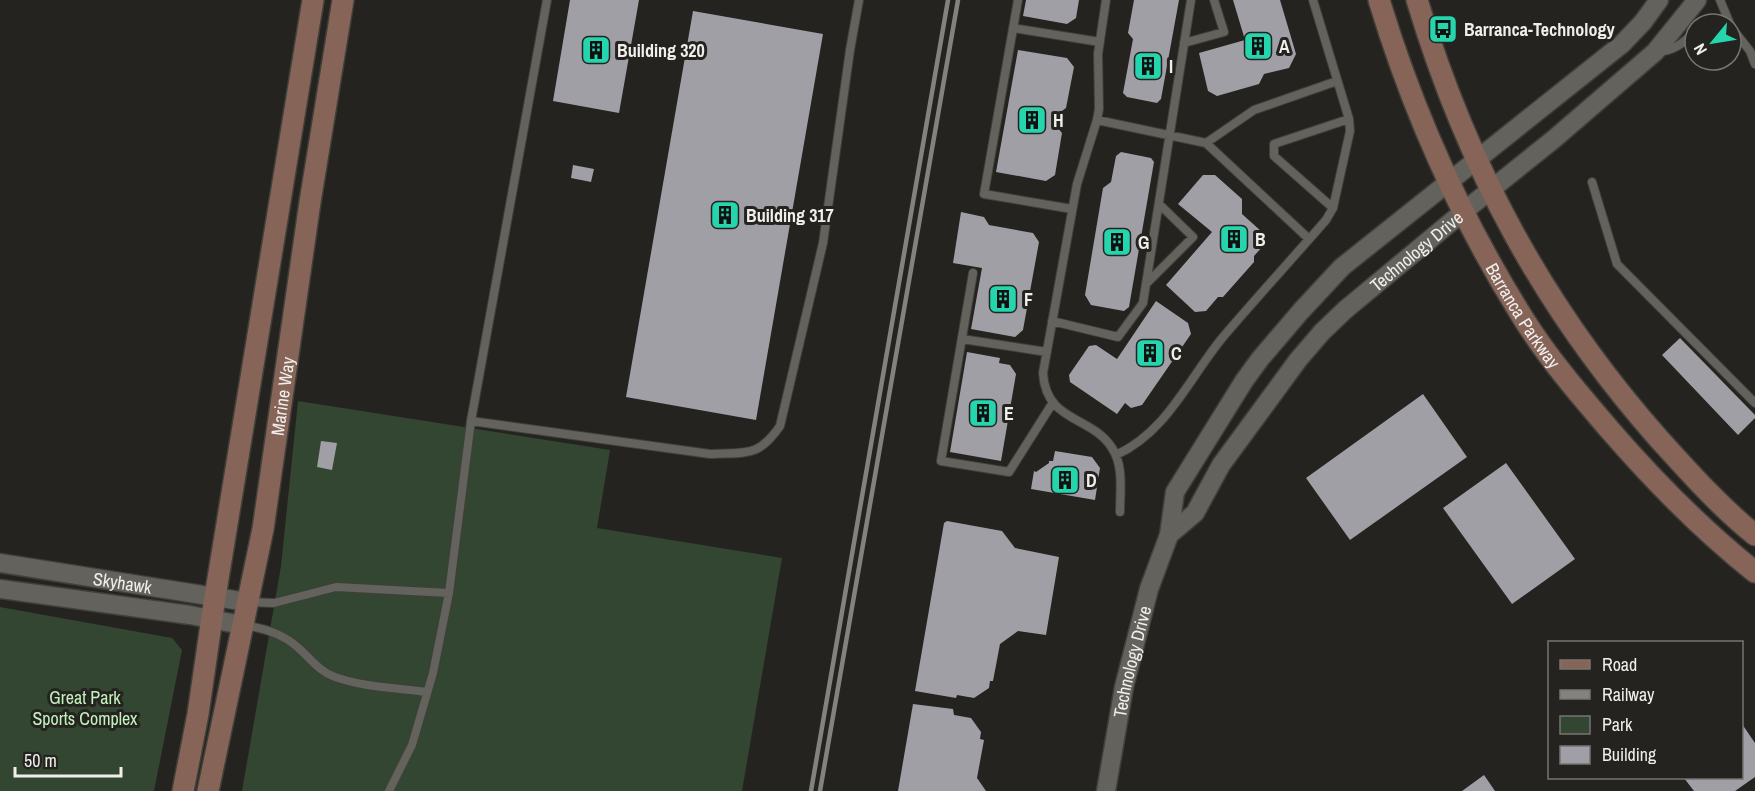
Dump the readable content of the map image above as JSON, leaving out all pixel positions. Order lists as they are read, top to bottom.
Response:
{
  "streets": {
    "main road": ["Barranca Parkway", "Marine Way"],
    "street": ["Technology Drive", "Skyhawk"]
  },
  "crossings": [
    ["Technology Drive", "Barranca Parkway"],
    ["Marine Way", "Skyhawk"]
  ],
  "parks": ["Great Park Sports Complex"],
  "places": {
    "bus stop": ["Barranca-Technology"],
    "building": [
      "A",
      "Building 320",
      "I",
      "H",
      "Building 317",
      "B",
      "G",
      "F",
      "C",
      "E",
      "D"
    ]
  },
  "legend": [
    "Road",
    "Railway",
    "Park",
    "Building"
  ],
  "scale_bar": "50 m",
  "north": "bottom left"
}
